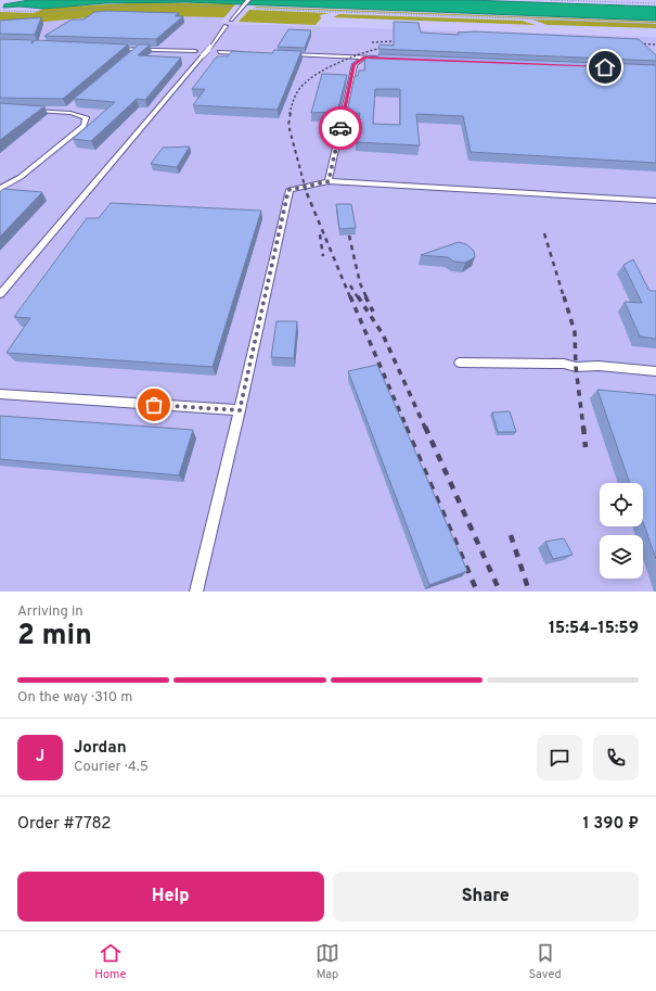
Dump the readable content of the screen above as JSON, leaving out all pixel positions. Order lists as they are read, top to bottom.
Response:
{
  "page": {
    "heading": ["2 min", "Arriving in", "15:54–15:59"],
    "panel": [
      "Jordan",
      "Courier · 4.5",
      "Order #7782",
      "1 390 ₽"
    ],
    "bar": "On the way · 310 m",
    "round": "J",
    "buttons": ["Help", "Share"],
    "tabs": ["Home", "Map", "Saved"]
  }
}
